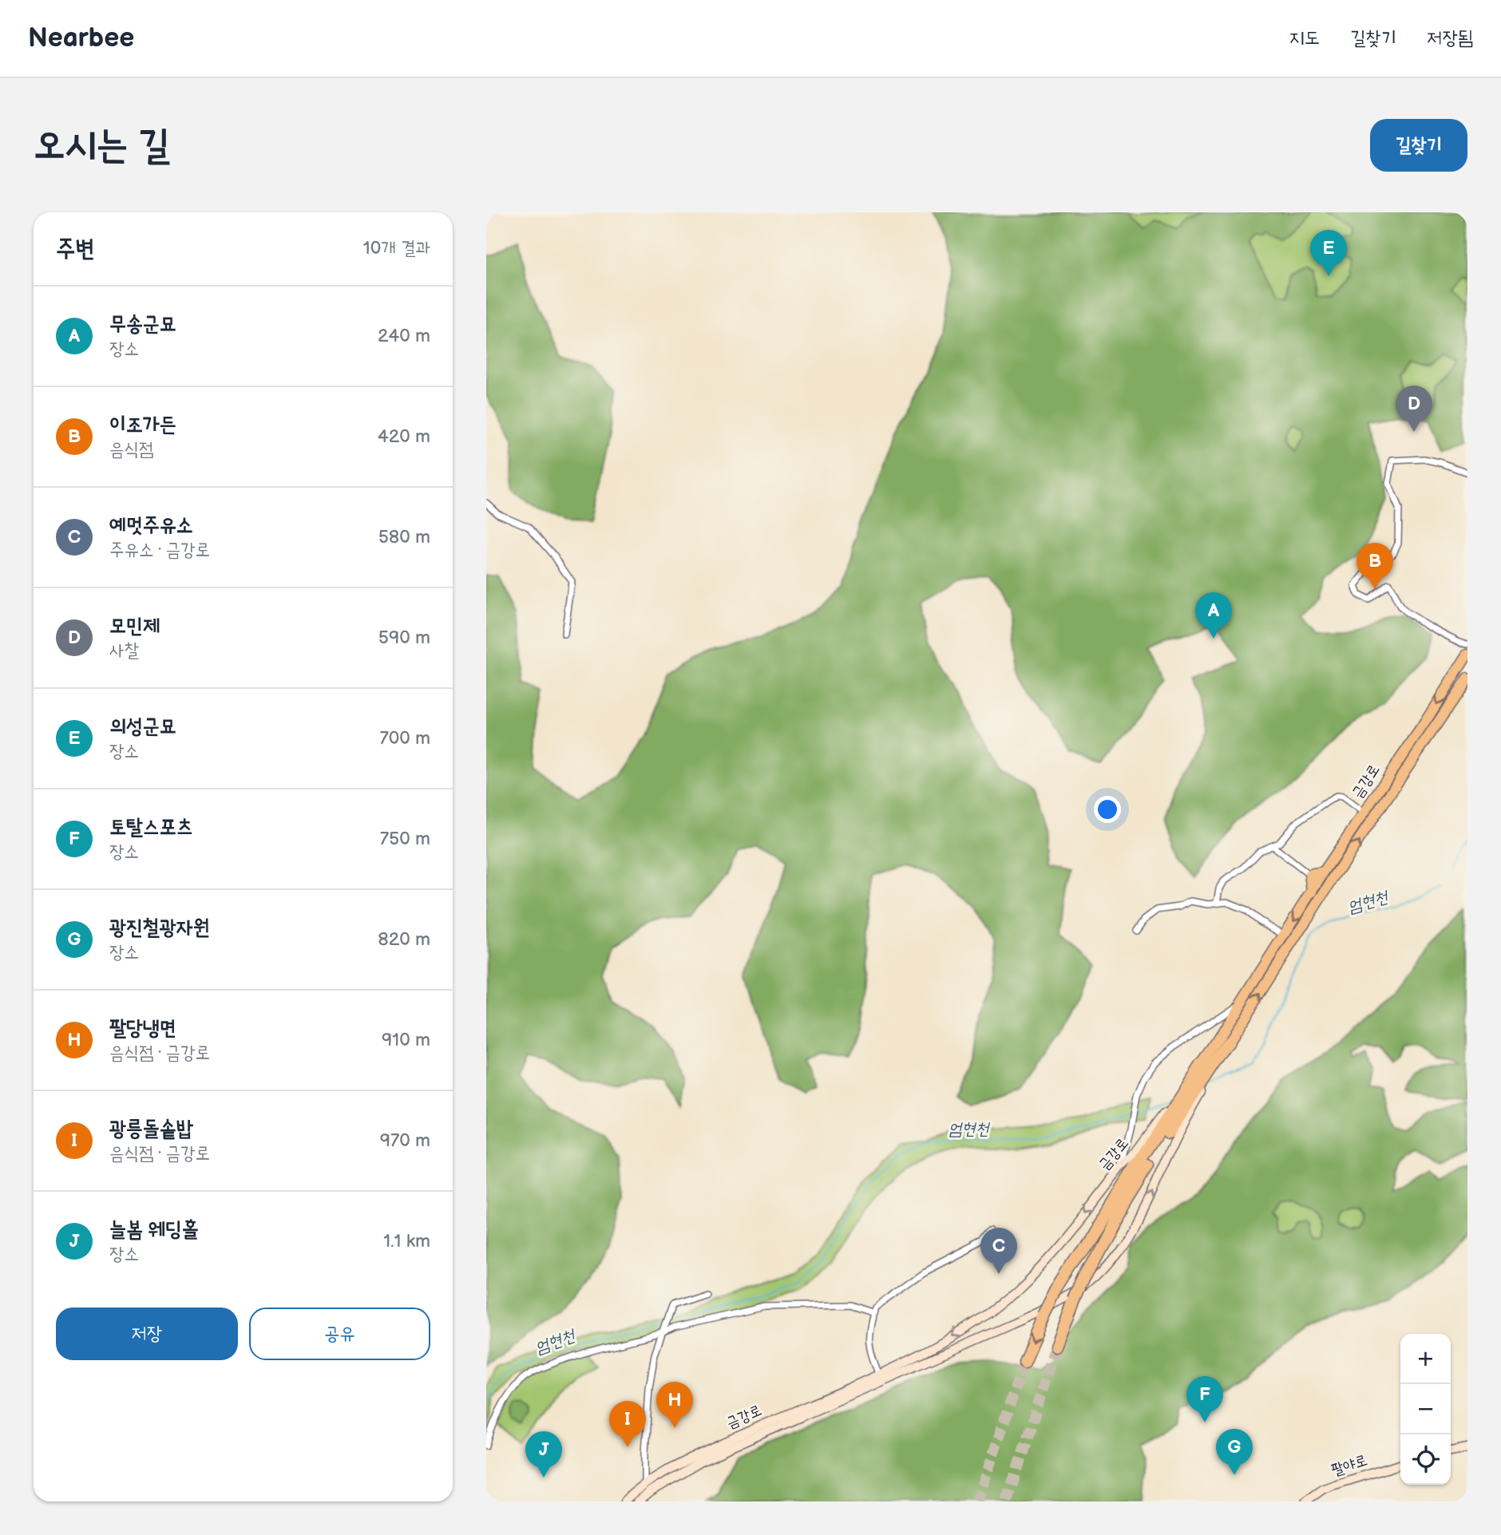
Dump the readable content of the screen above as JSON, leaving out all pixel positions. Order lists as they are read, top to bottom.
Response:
{
  "streets": {
    "main road": ["금강로", "팔야로"]
  },
  "water": ["엄현천"],
  "page": {
    "header": "Nearbee",
    "nav": ["지도", "길찾기", "저장됨"],
    "buttons": [
      "길찾기",
      ["저장", "공유"]
    ],
    "title": "오시는 길",
    "heading": ["주변", "10개 결과"],
    "pins": [
      "E",
      "D",
      "B",
      "A",
      "C",
      "F",
      "H",
      "I",
      "G",
      "J"
    ],
    "list": [
      {
        "mark": "A",
        "name": "무송군묘",
        "note": "장소",
        "value": "240 m"
      },
      {
        "mark": "B",
        "name": "이조가든",
        "note": "음식점",
        "value": "420 m"
      },
      {
        "mark": "C",
        "name": "예멋주유소",
        "note": "주유소 · 금강로",
        "value": "580 m"
      },
      {
        "mark": "D",
        "name": "모민제",
        "note": "사찰",
        "value": "590 m"
      },
      {
        "mark": "E",
        "name": "의성군묘",
        "note": "장소",
        "value": "700 m"
      },
      {
        "mark": "F",
        "name": "토탈스포츠",
        "note": "장소",
        "value": "750 m"
      },
      {
        "mark": "G",
        "name": "광진철광자원",
        "note": "장소",
        "value": "820 m"
      },
      {
        "mark": "H",
        "name": "팔당냉면",
        "note": "음식점 · 금강로",
        "value": "910 m"
      },
      {
        "mark": "I",
        "name": "광릉돌솥밥",
        "note": "음식점 · 금강로",
        "value": "970 m"
      },
      {
        "mark": "J",
        "name": "늘봄 웨딩홀",
        "note": "장소",
        "value": "1.1 km"
      }
    ],
    "map_buttons": ["+", "−"]
  }
}
